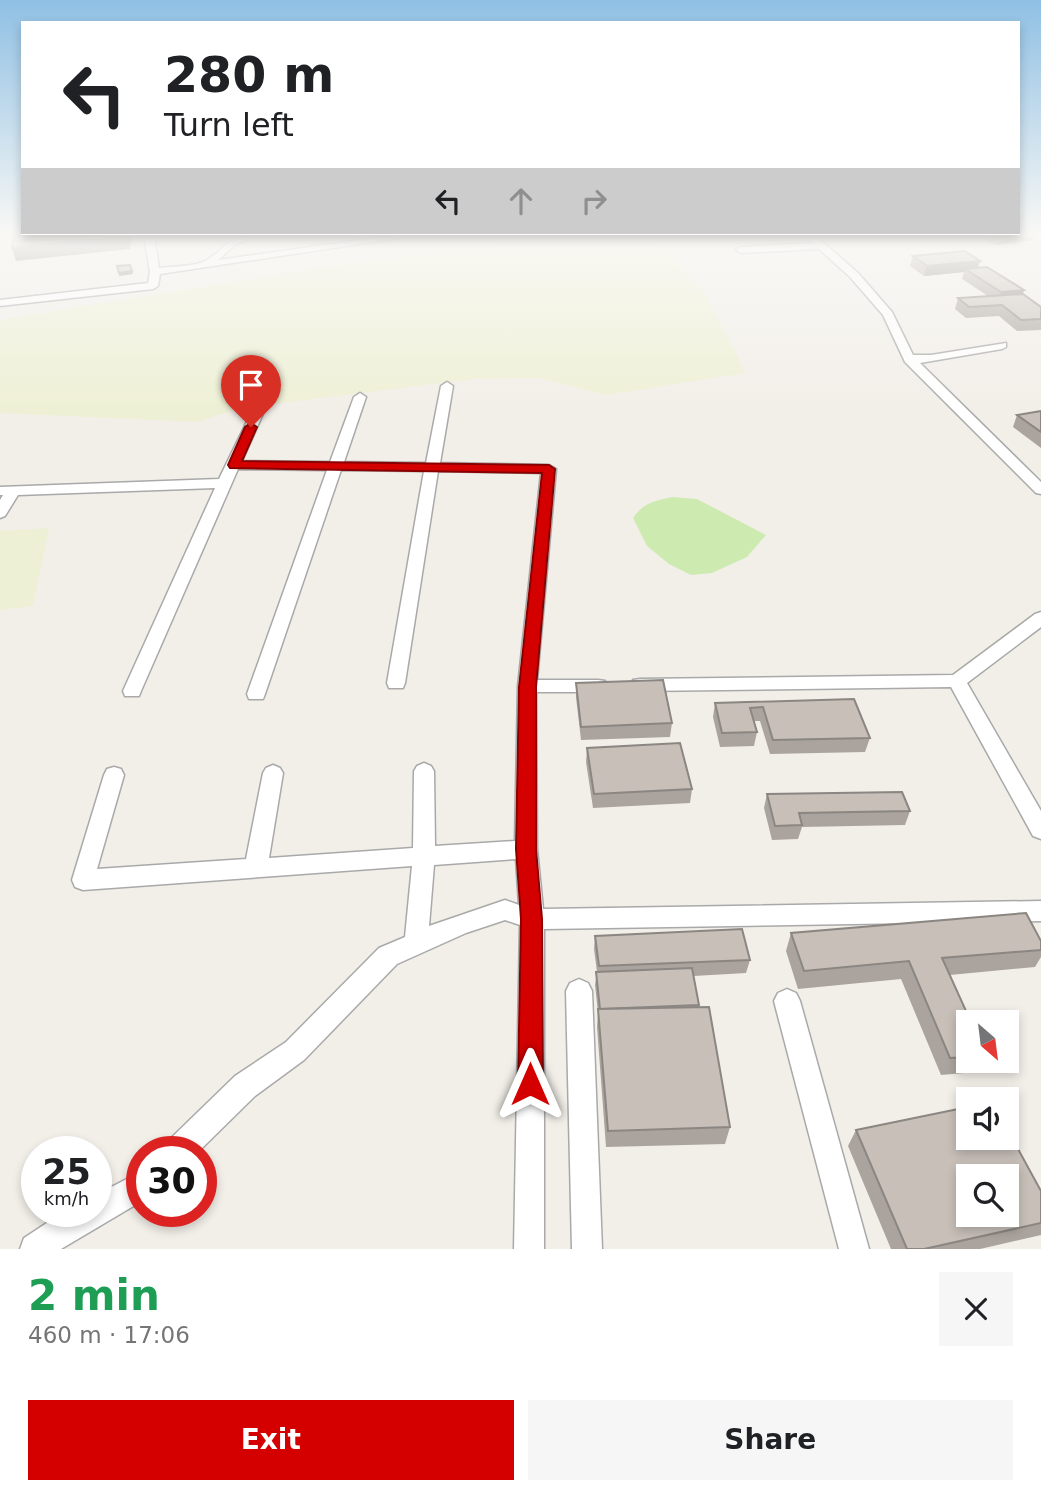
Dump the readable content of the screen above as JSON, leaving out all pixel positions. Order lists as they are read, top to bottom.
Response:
{
  "north": "bottom right",
  "page": {
    "turn": ["280 m", "Turn left"],
    "speed": "25 km/h",
    "limit": "30",
    "heading": ["2 min", "460 m · 17:06"],
    "buttons": ["Exit", "Share"]
  }
}
